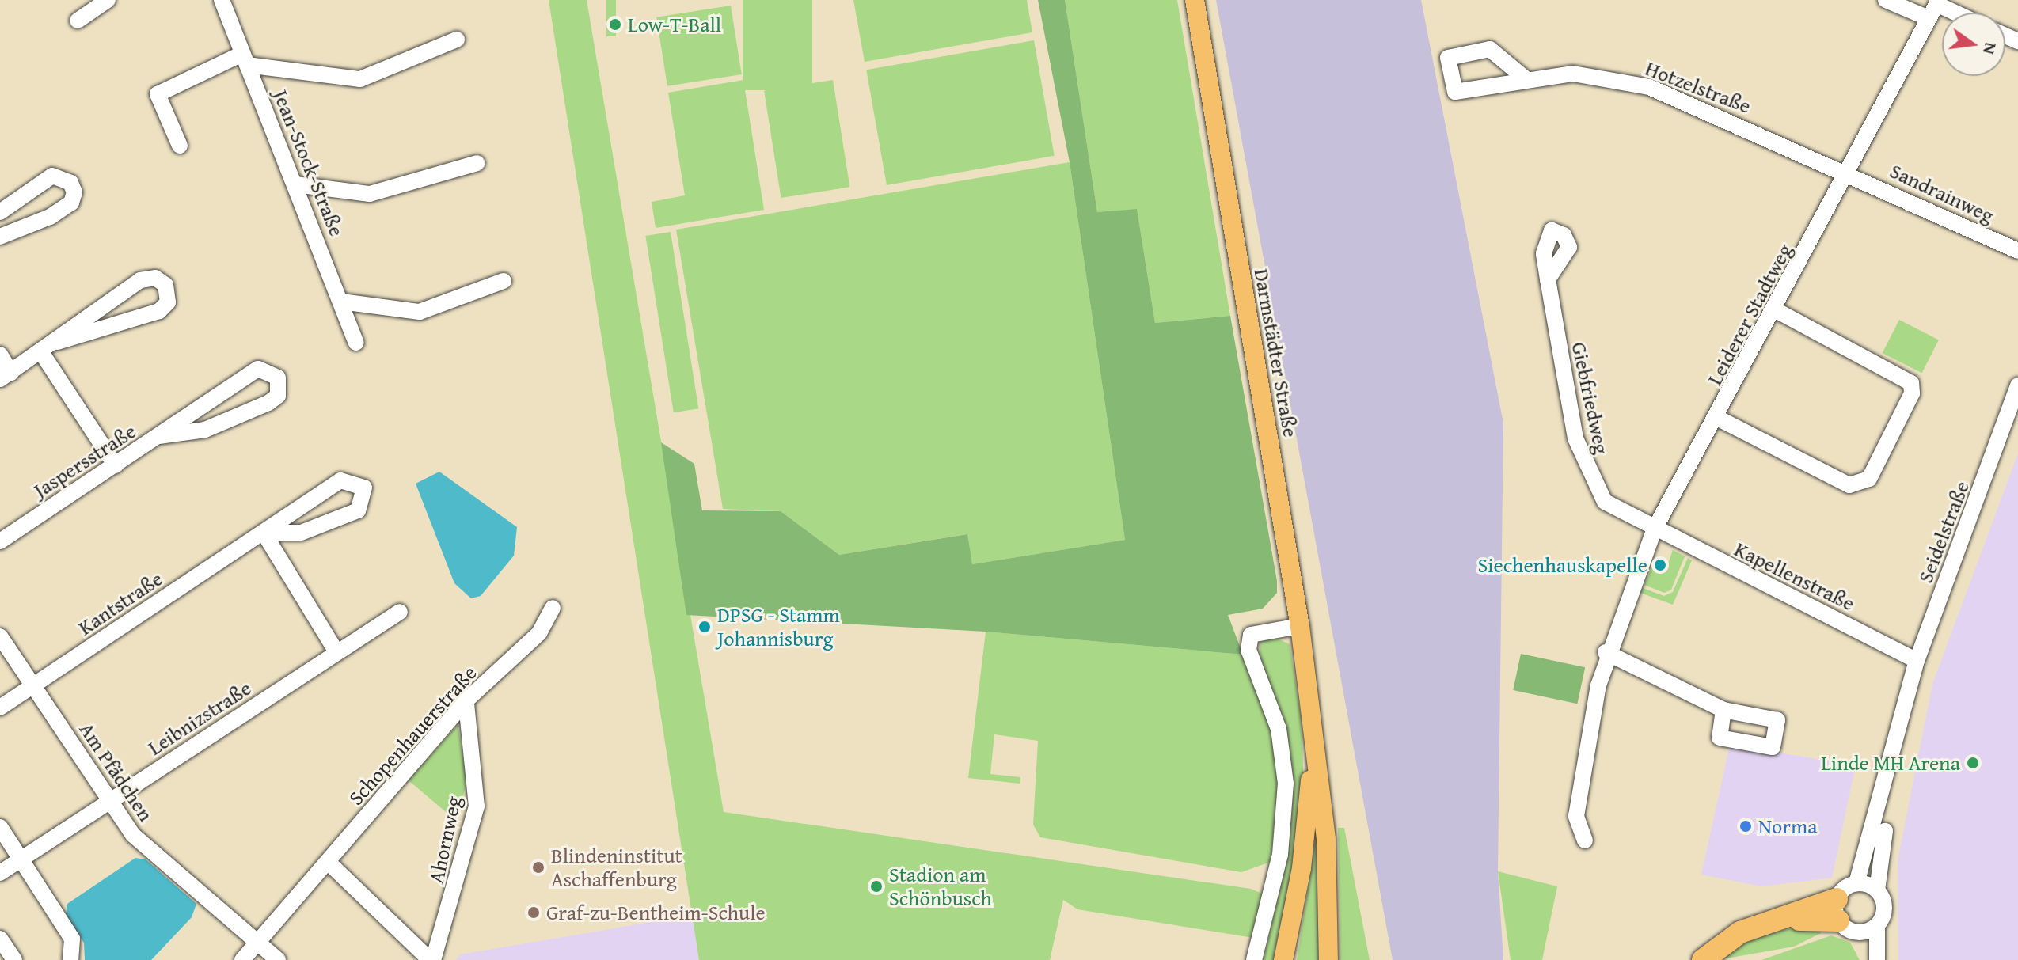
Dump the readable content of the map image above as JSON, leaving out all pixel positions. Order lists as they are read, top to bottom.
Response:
{
  "streets": {
    "main road": ["Darmstädter Straße"],
    "street": [
      "Hotzelstraße",
      "Jean-Stock-Straße",
      "Sandrainweg",
      "Leiderer Stadtweg",
      "Giebfriedweg",
      "Jaspersstraße",
      "Seidelstraße",
      "Kapellenstraße",
      "Kantstraße",
      "Leibnizstraße",
      "Schopenhauerstraße",
      "Am Pfädchen",
      "Ahornweg"
    ]
  },
  "crossings": [
    ["Hotzelstraße", "Sandrainweg"],
    ["Hotzelstraße", "Leiderer Stadtweg"],
    ["Sandrainweg", "Leiderer Stadtweg"],
    ["Leiderer Stadtweg", "Giebfriedweg"],
    ["Leiderer Stadtweg", "Kapellenstraße"],
    ["Giebfriedweg", "Kapellenstraße"],
    ["Seidelstraße", "Kapellenstraße"],
    ["Kantstraße", "Am Pfädchen"],
    ["Leibnizstraße", "Am Pfädchen"],
    ["Schopenhauerstraße", "Am Pfädchen"],
    ["Schopenhauerstraße", "Ahornweg"]
  ],
  "places": [
    "Low-T-Ball",
    "Siechenhauskapelle",
    "DPSG - Stamm Johannisburg",
    "Linde MH Arena",
    "Norma",
    "Blindeninstitut Aschaffenburg",
    "Stadion am Schönbusch",
    "Graf-zu-Bentheim-Schule"
  ],
  "north": "right"
}
